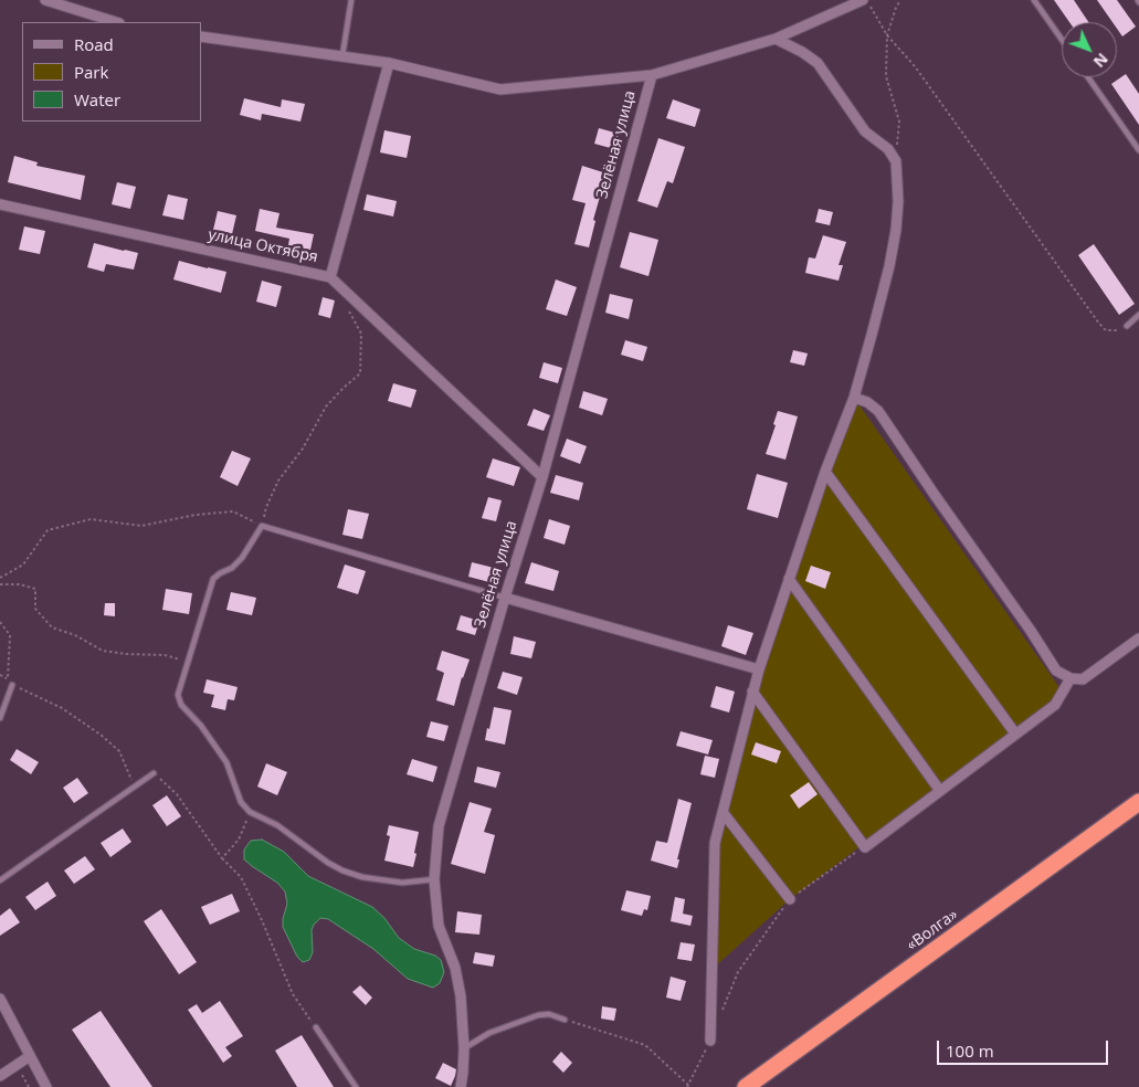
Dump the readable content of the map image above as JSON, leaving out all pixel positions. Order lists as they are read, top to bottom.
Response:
{
  "streets": {
    "highway": ["«Волга»"],
    "street": ["Зелёная улица", "улица Октября"]
  },
  "crossings": [
    ["Зелёная улица", "улица Октября"]
  ],
  "legend": ["Road", "Park", "Water"],
  "scale_bar": "100 m",
  "north": "bottom right"
}
